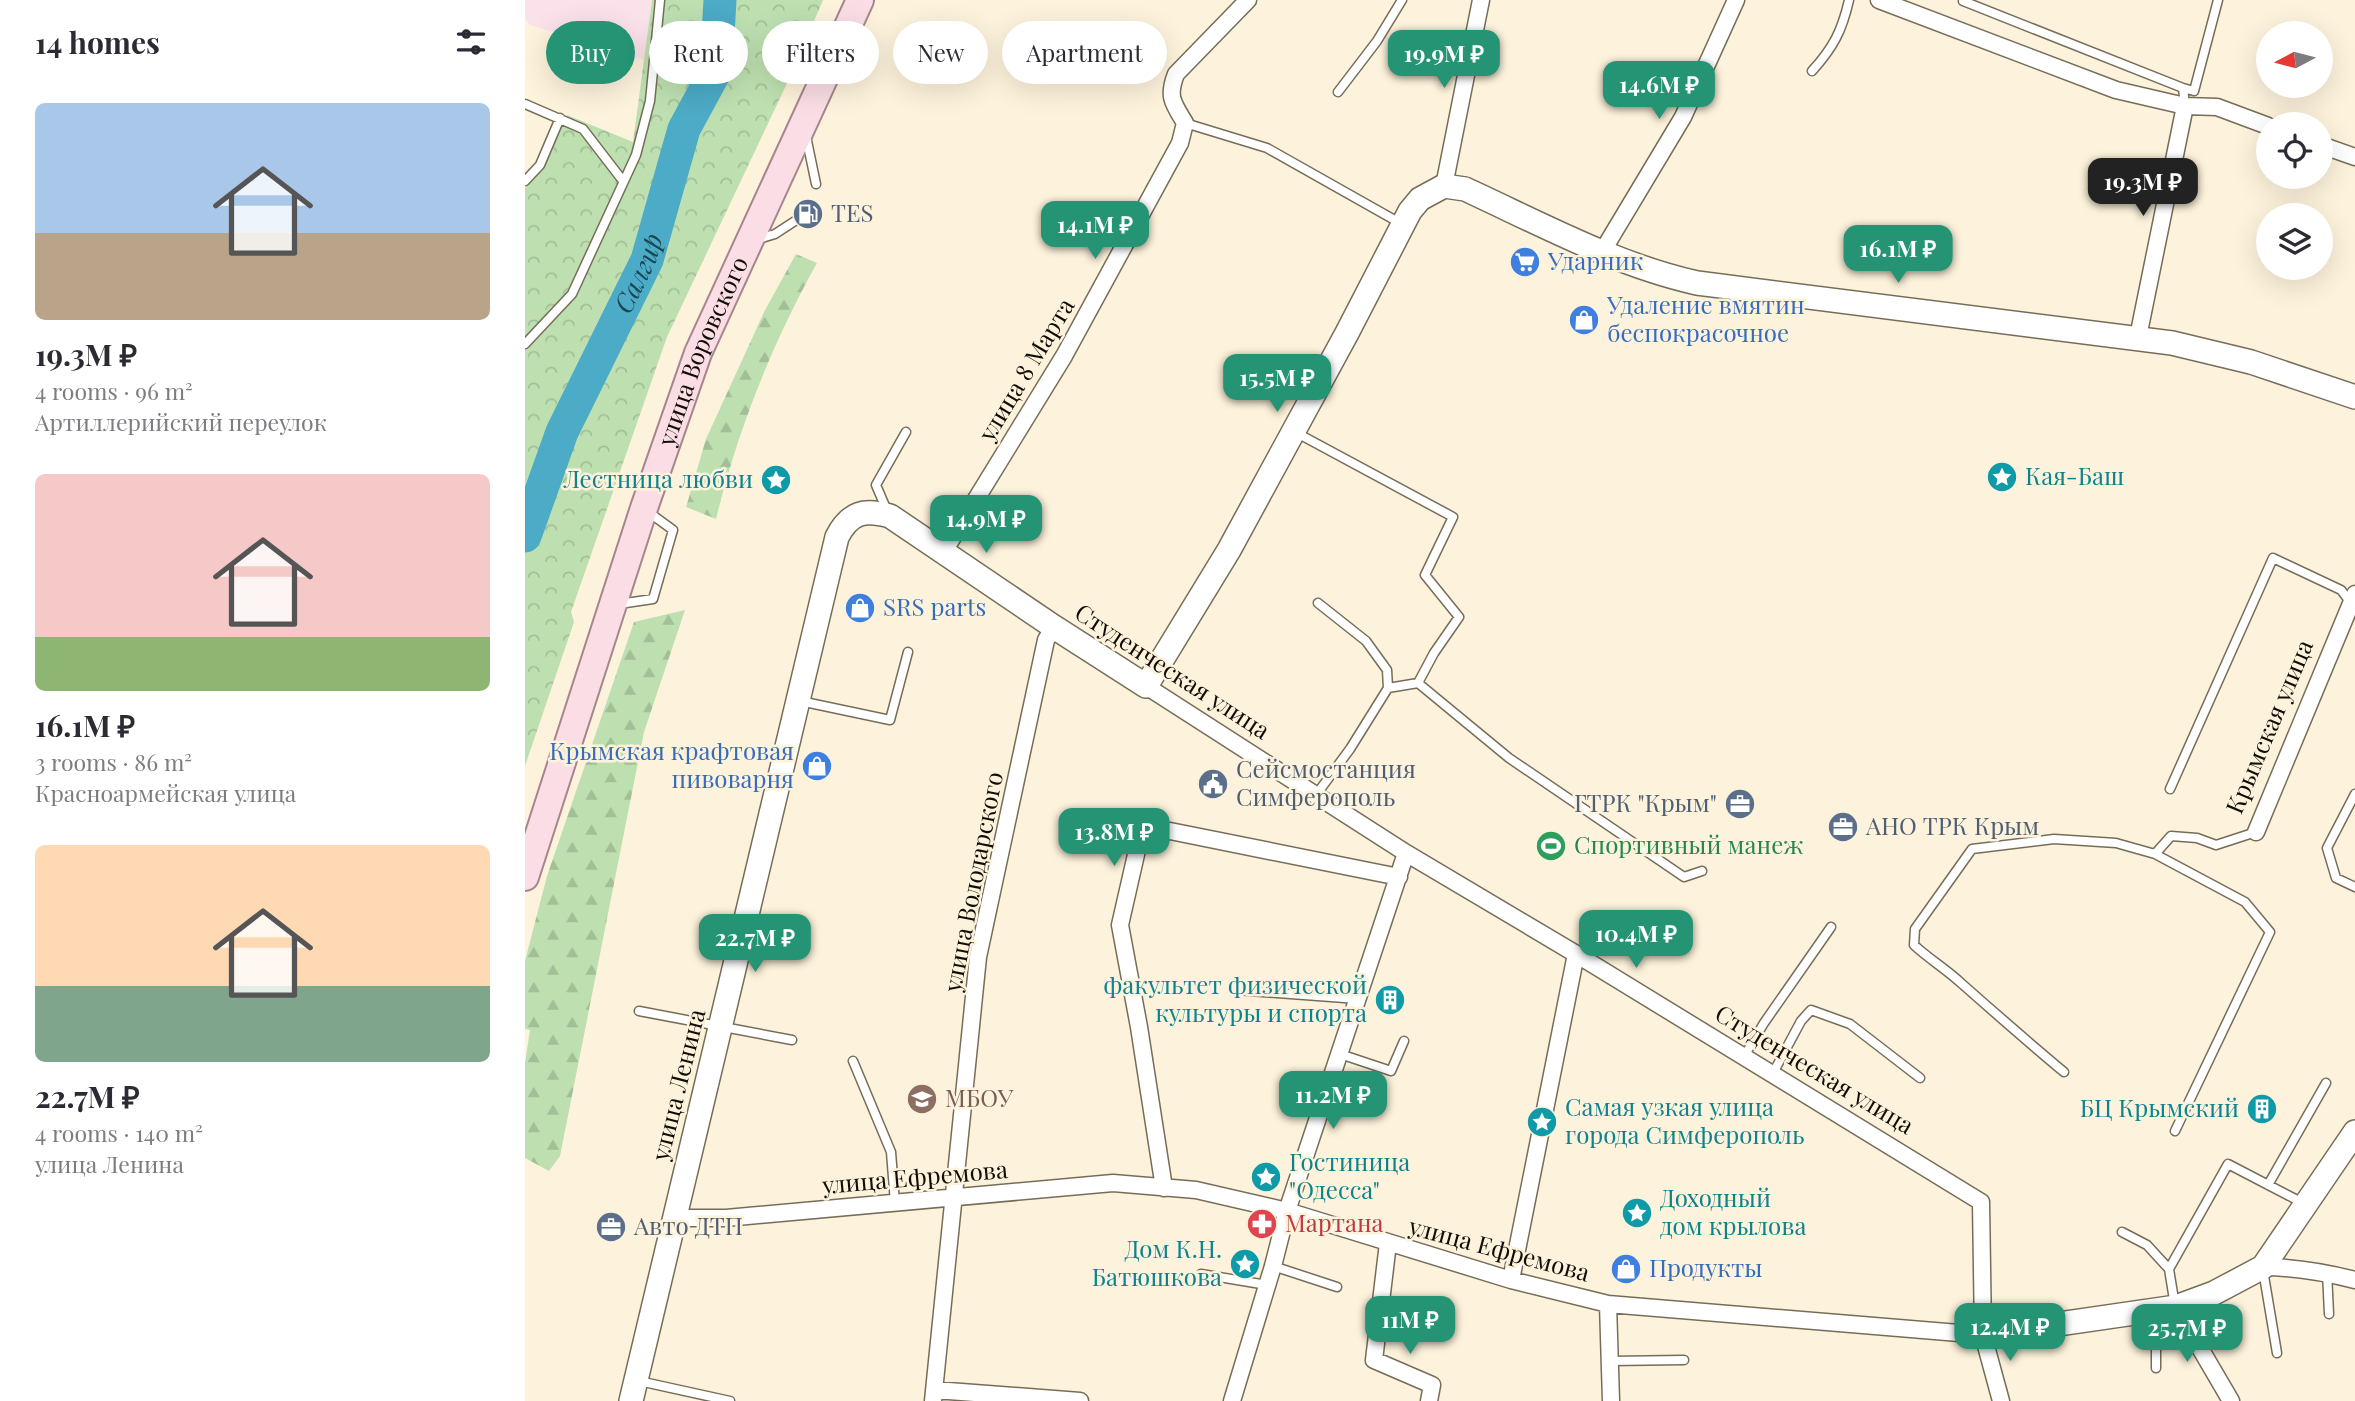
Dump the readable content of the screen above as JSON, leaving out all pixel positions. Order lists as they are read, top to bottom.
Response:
{
  "streets": {
    "main road": ["улица Воровского", "Студенческая улица", "улица Ленина"],
    "street": [
      "улица 8 Марта",
      "Крымская улица",
      "улица Володарского",
      "улица Ефремова"
    ]
  },
  "crossings": [
    ["улица 8 Марта", "Студенческая улица"],
    ["Студенческая улица", "улица Володарского"],
    ["Студенческая улица", "улица Ленина"],
    ["Студенческая улица", "улица Ефремова"],
    ["улица Володарского", "улица Ефремова"],
    ["улица Ленина", "улица Ефремова"]
  ],
  "water": ["Салгир"],
  "places": {
    "fuel station": ["TES"],
    "supermarket": ["Ударник"],
    "shop": [
      "Удаление вмятин беспокрасочное",
      "SRS parts",
      "Крымская крафтовая пивоварня",
      "Продукты"
    ],
    "place": [
      "Кая-Баш",
      "Лестница любви",
      "Самая узкая улица города Симферополь",
      "Гостиница \"Одесса\"",
      "Доходный дом крылова",
      "Дом К.Н. Батюшкова"
    ],
    "public building": ["Сейсмостанция Симферополь"],
    "office": ["ГТРК \"Крым\"", "АНО ТРК Крым", "Авто ДТП"],
    "sports": ["Спортивный манеж"],
    "building": ["факультет физической культуры и спорта", "БЦ Крымский"],
    "school or university": ["МБОУ"],
    "pharmacy": ["Мартана"]
  },
  "north": "left",
  "page": {
    "heading": "14 homes",
    "chip": [
      "Buy",
      "Rent",
      "Filters",
      "New",
      "Apartment"
    ],
    "price": [
      "19.9M ₽",
      "14.6M ₽",
      "19.3M ₽",
      "14.1M ₽",
      "16.1M ₽",
      "15.5M ₽",
      "14.9M ₽",
      "13.8M ₽",
      "10.4M ₽",
      "22.7M ₽",
      "11.2M ₽",
      "11M ₽",
      "12.4M ₽",
      "25.7M ₽"
    ],
    "list": [
      {
        "name": "19.3M ₽",
        "note": "4 rooms · 96 m² · Артиллерийский переулок"
      },
      {
        "name": "16.1M ₽",
        "note": "3 rooms · 86 m² · Красноармейская улица"
      },
      {
        "name": "22.7M ₽",
        "note": "4 rooms · 140 m² · улица Ленина"
      }
    ]
  }
}
